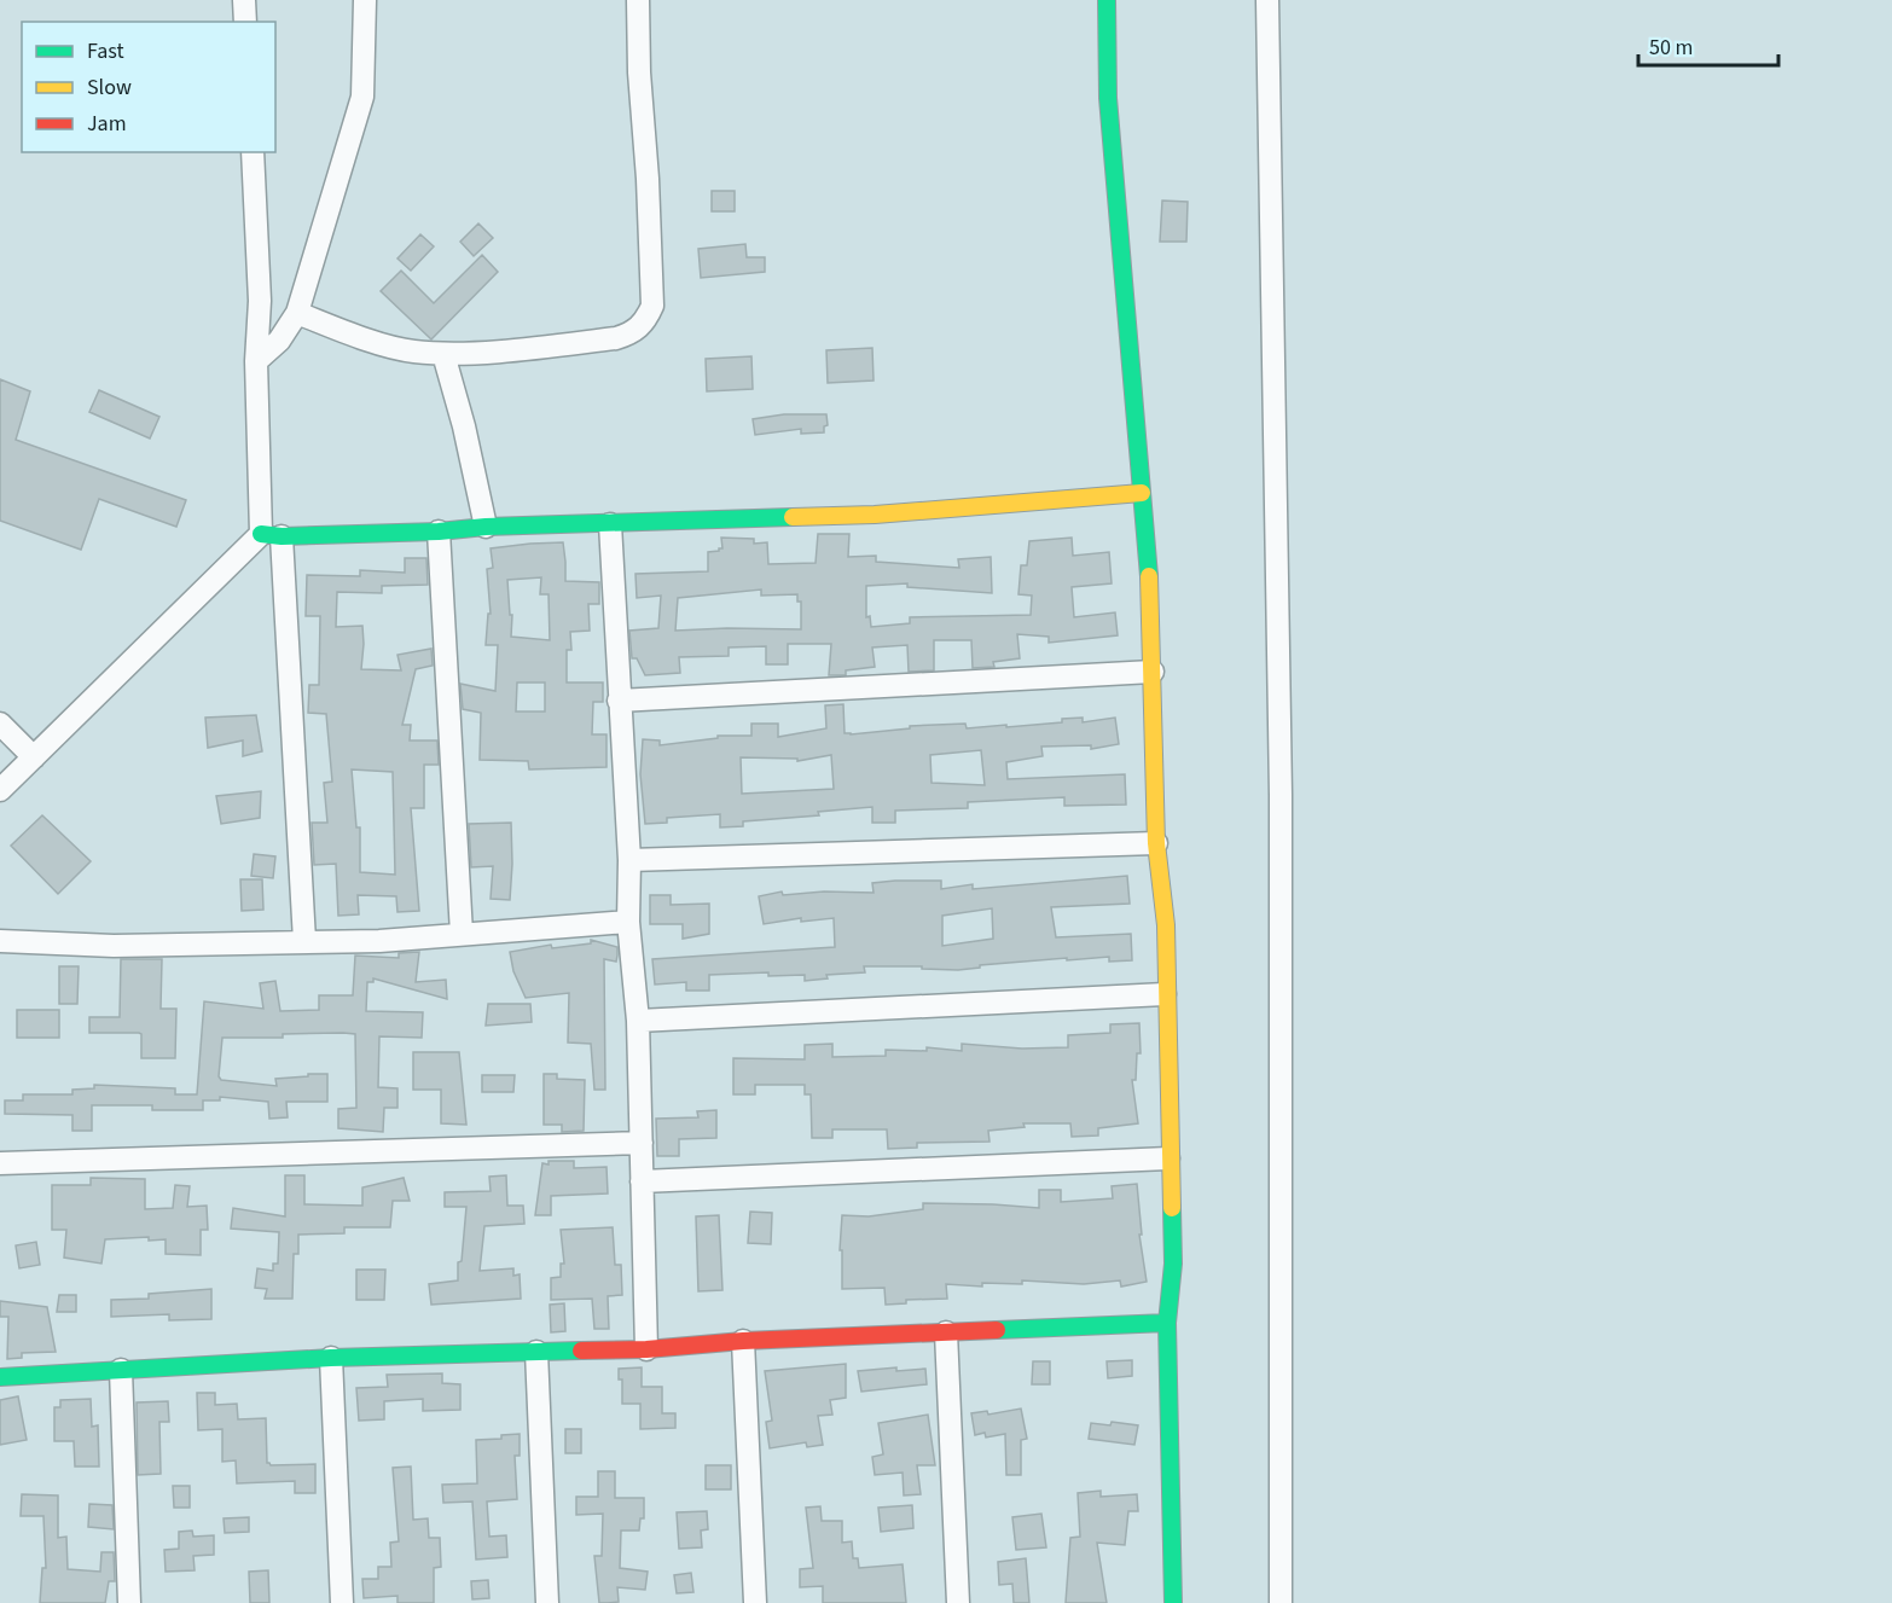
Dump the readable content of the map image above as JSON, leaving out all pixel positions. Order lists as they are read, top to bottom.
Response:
{
  "legend": ["Fast", "Slow", "Jam"],
  "scale_bar": "50 m"
}
